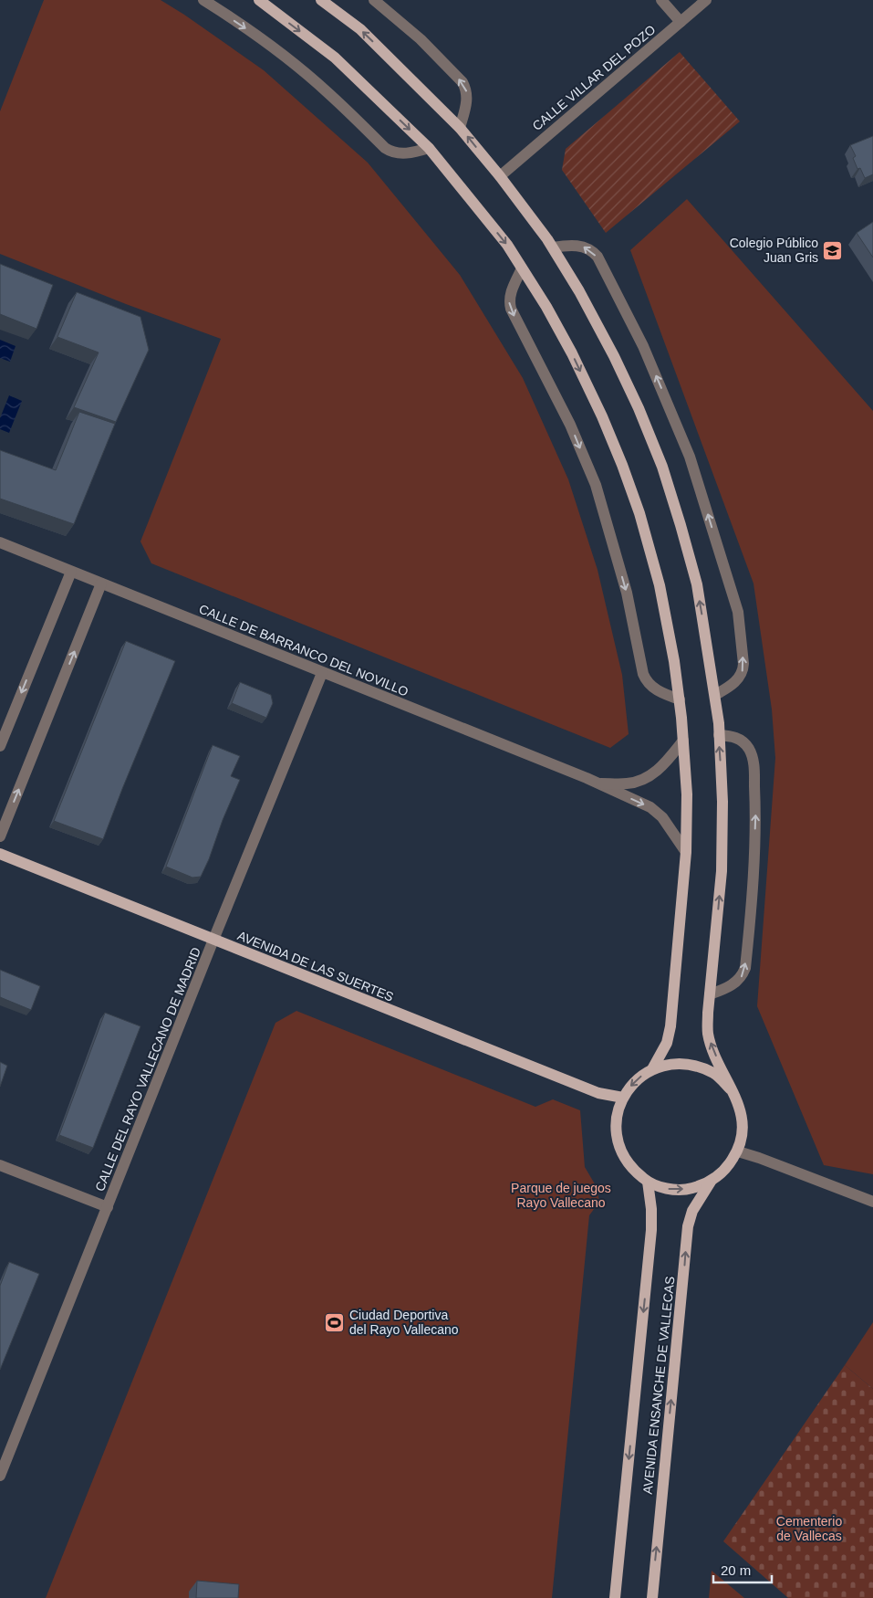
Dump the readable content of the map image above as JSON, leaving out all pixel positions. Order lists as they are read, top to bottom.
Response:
{
  "streets": {
    "main road": ["AVENIDA DE LAS SUERTES", "AVENIDA ENSANCHE DE VALLECAS"],
    "street": ["CALLE VILLAR DEL POZO", "CALLE DE BARRANCO DEL NOVILLO", "CALLE DEL RAYO VALLECANO DE MADRID"]
  },
  "crossings": [
    ["CALLE VILLAR DEL POZO", "AVENIDA ENSANCHE DE VALLECAS"],
    ["CALLE DE BARRANCO DEL NOVILLO", "CALLE DEL RAYO VALLECANO DE MADRID"],
    ["CALLE DE BARRANCO DEL NOVILLO", "AVENIDA ENSANCHE DE VALLECAS"],
    ["AVENIDA DE LAS SUERTES", "CALLE DEL RAYO VALLECANO DE MADRID"],
    ["AVENIDA DE LAS SUERTES", "AVENIDA ENSANCHE DE VALLECAS"]
  ],
  "parks": ["Parque de juegos Rayo Vallecano", "Cementerio de Vallecas"],
  "places": {
    "school or university": ["Colegio Público Juan Gris"],
    "sports": ["Ciudad Deportiva del Rayo Vallecano"]
  },
  "scale_bar": "20 m"
}
